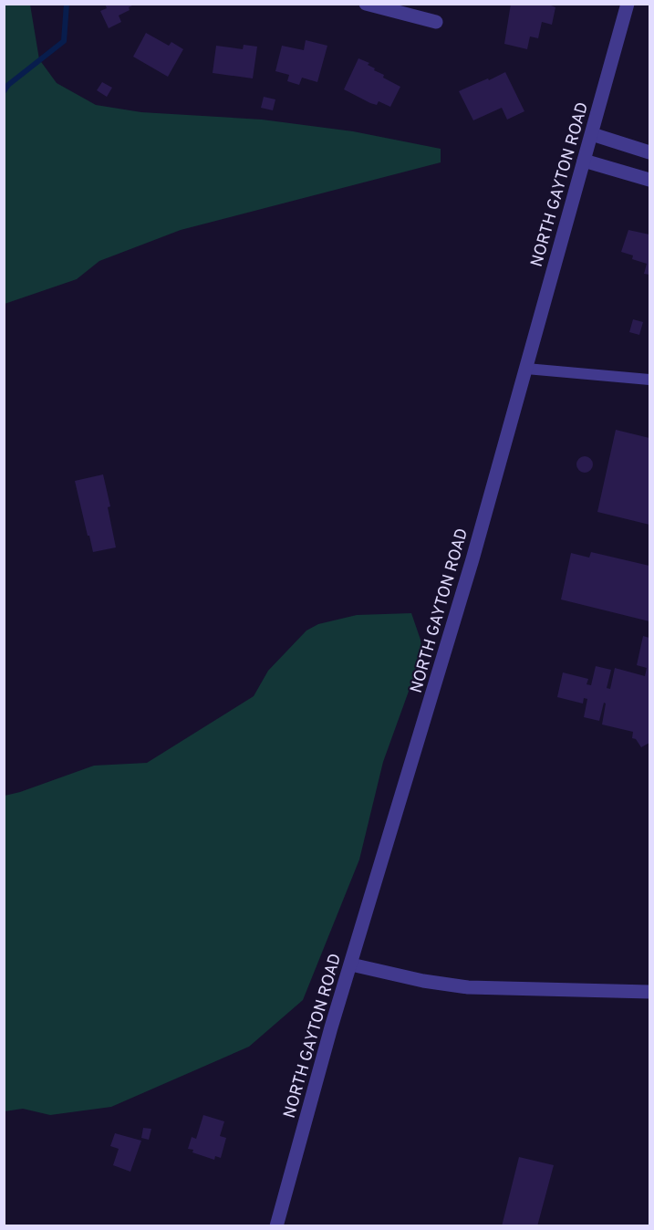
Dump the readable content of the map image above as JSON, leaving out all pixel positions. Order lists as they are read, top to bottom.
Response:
{
  "streets": {
    "street": ["NORTH GAYTON ROAD"]
  }
}
